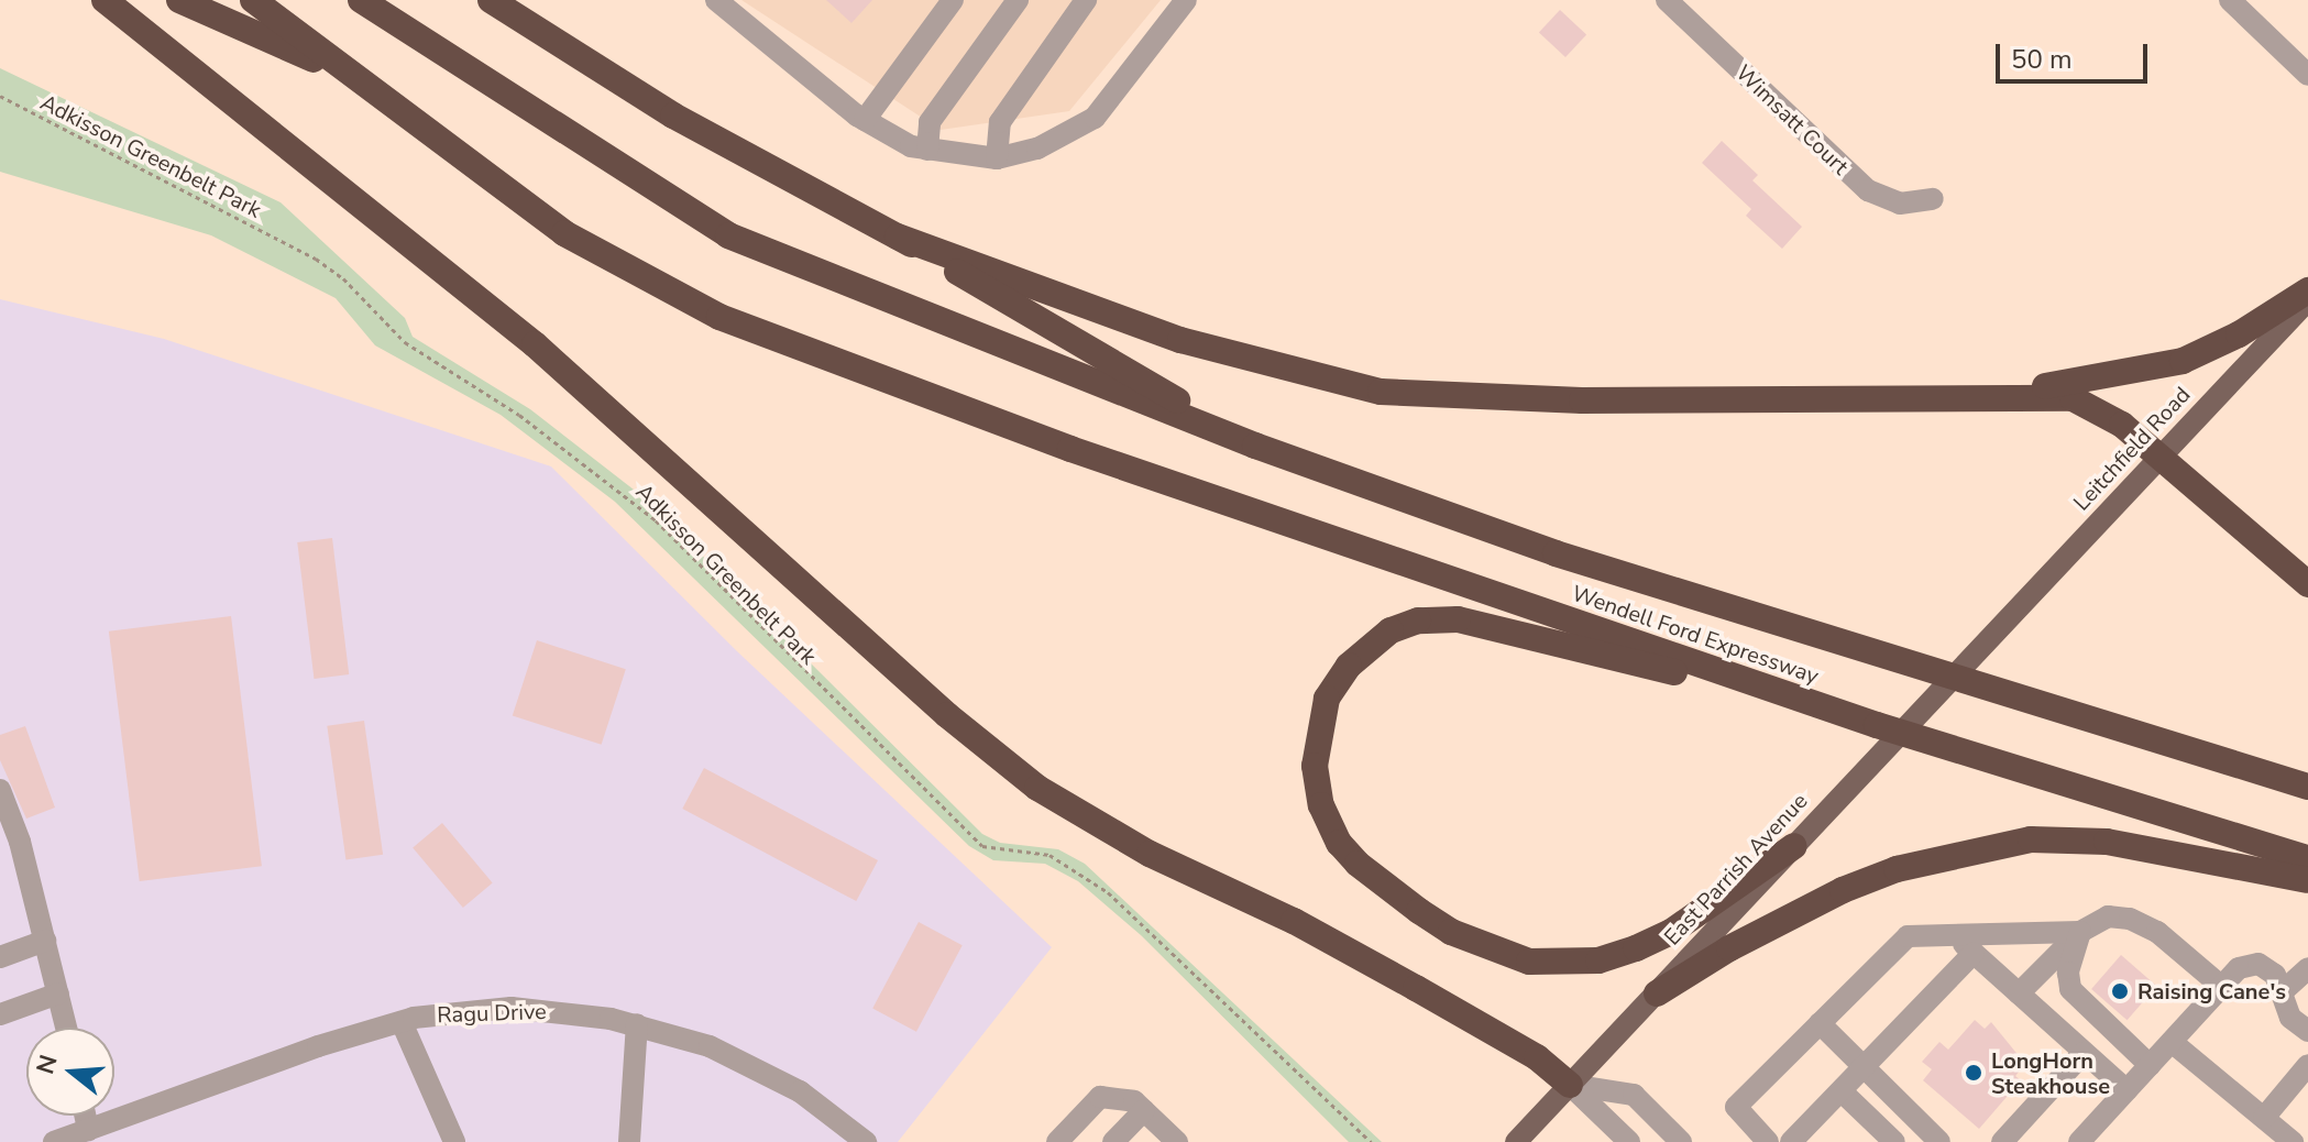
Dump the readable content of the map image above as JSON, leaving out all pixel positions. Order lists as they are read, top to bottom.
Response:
{
  "streets": {
    "highway": ["Wendell Ford Expressway"],
    "main road": ["Leitchfield Road", "East Parrish Avenue"],
    "street": ["Wimsatt Court", "Ragu Drive"],
    "path": ["Adkisson Greenbelt Park"]
  },
  "crossings": [
    ["Leitchfield Road", "East Parrish Avenue"]
  ],
  "places": ["Raising Cane's", "LongHorn Steakhouse"],
  "scale_bar": "50 m",
  "north": "left"
}
